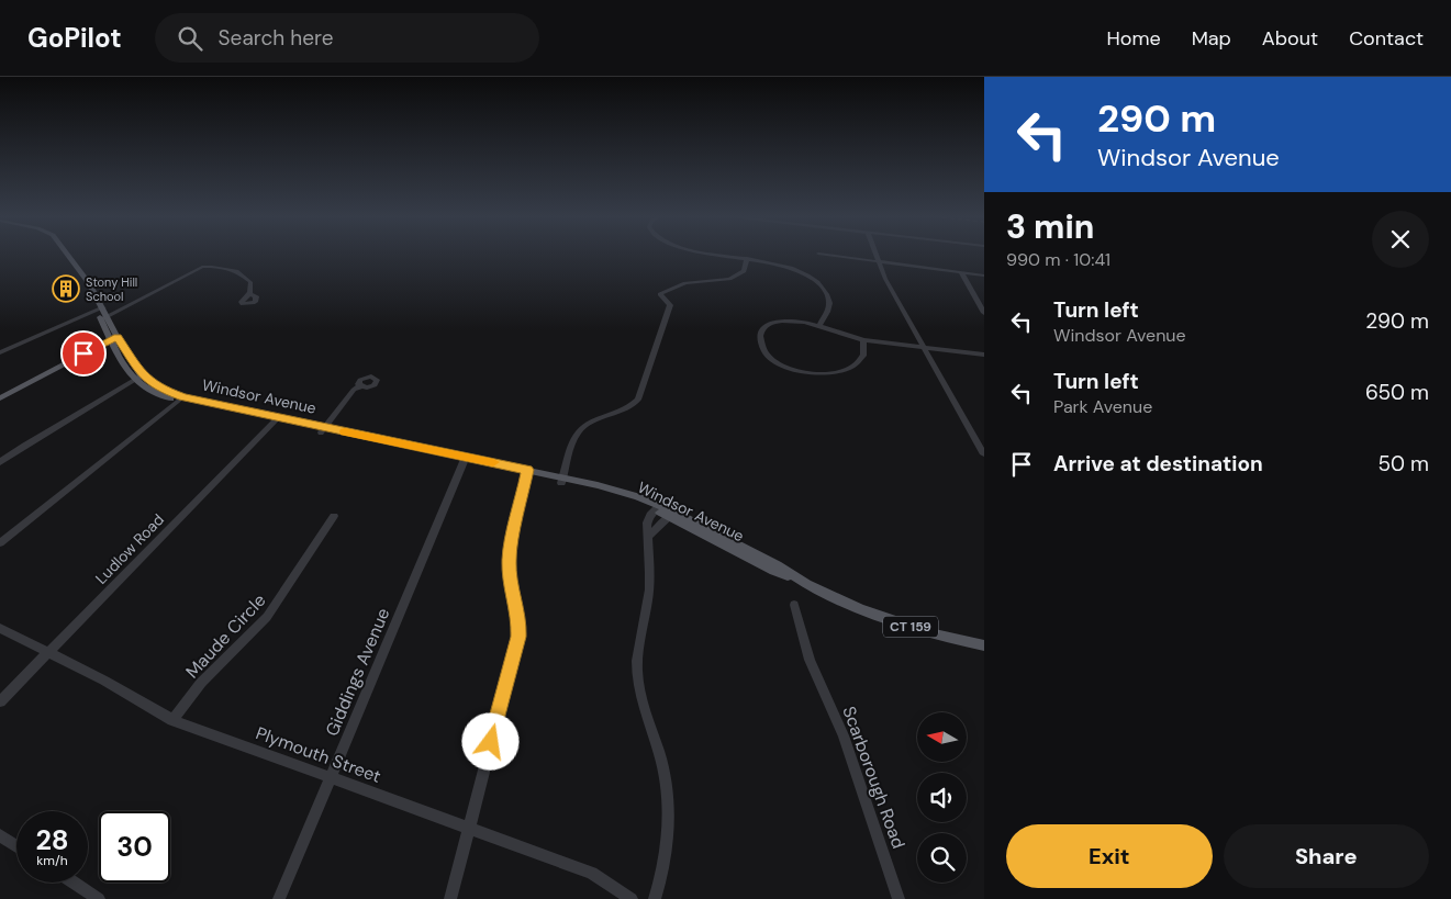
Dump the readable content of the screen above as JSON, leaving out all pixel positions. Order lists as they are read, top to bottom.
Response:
{
  "streets": {
    "main road": ["Windsor Avenue", "CT 159"],
    "street": [
      "Ludlow Road",
      "Maude Circle",
      "Giddings Avenue",
      "Plymouth Street",
      "Scarborough Road"
    ]
  },
  "crossings": [
    ["Windsor Avenue", "Ludlow Road"],
    ["Windsor Avenue", "Giddings Avenue"],
    ["Ludlow Road", "Plymouth Street"],
    ["Maude Circle", "Plymouth Street"],
    ["Giddings Avenue", "Plymouth Street"]
  ],
  "places": {
    "building": ["Stony Hill School"]
  },
  "north": "left",
  "page": {
    "header": "GoPilot",
    "search": "Search here",
    "nav": [
      "Home",
      "Map",
      "About",
      "Contact"
    ],
    "turn": ["290 m", "Windsor Avenue"],
    "heading": ["3 min", "990 m · 10:41"],
    "list": [
      {
        "name": "Turn left",
        "note": "Windsor Avenue",
        "value": "290 m"
      },
      {
        "name": "Turn left",
        "note": "Park Avenue",
        "value": "650 m"
      },
      {
        "name": "Arrive at destination",
        "value": "50 m"
      }
    ],
    "speed": "28 km/h",
    "limit": "30",
    "buttons": ["Exit", "Share"]
  }
}
